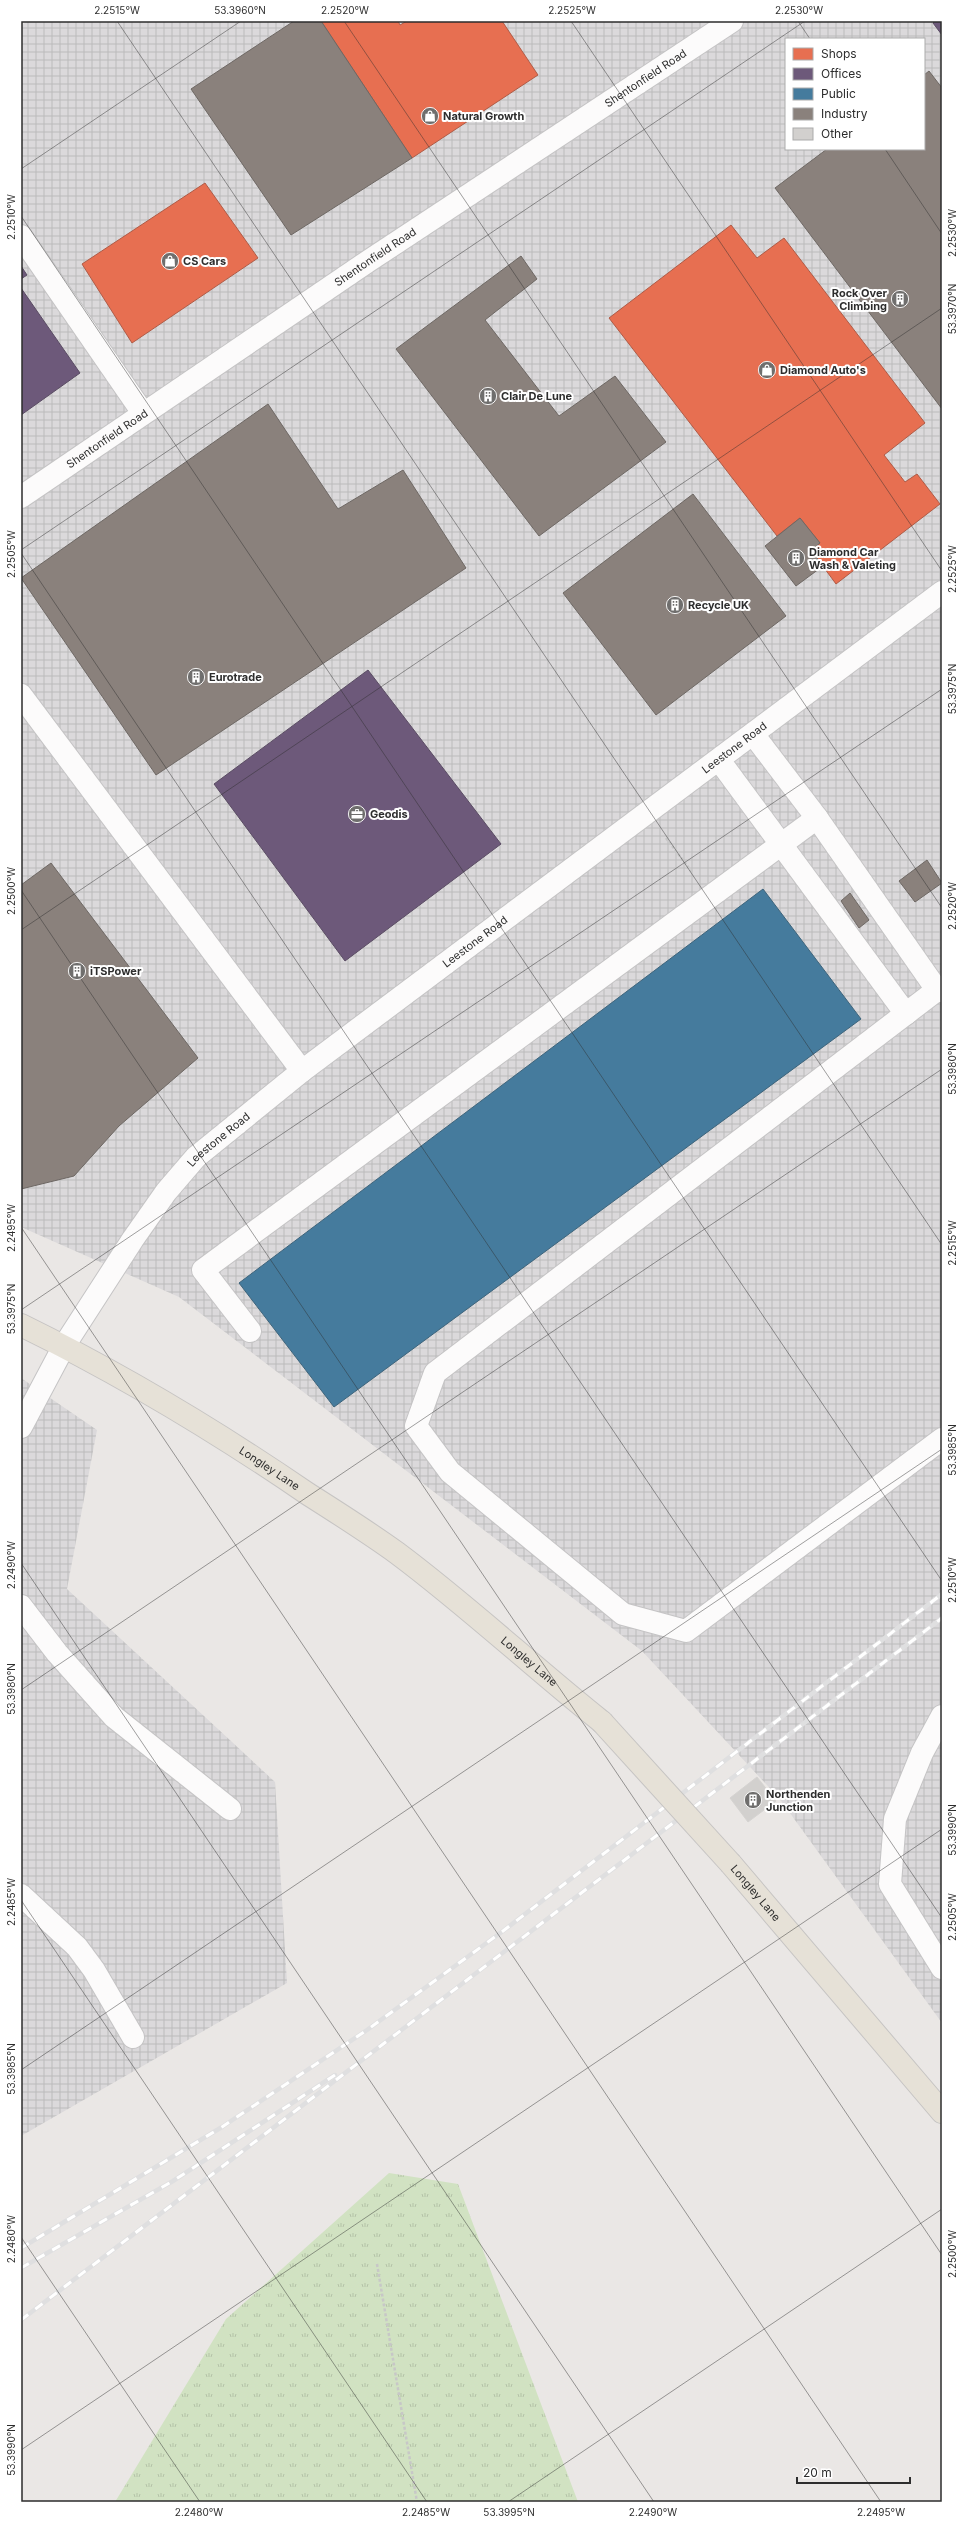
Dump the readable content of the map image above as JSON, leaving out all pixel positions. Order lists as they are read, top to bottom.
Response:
{
  "streets": {
    "main road": ["Longley Lane"],
    "street": ["Shentonfield Road", "Leestone Road"]
  },
  "crossings": [
    ["Leestone Road", "Longley Lane"]
  ],
  "places": {
    "shop": ["Natural Growth", "CS Cars", "Diamond Auto's"],
    "building": [
      "Rock Over Climbing",
      "Clair De Lune",
      "Diamond Car Wash & Valeting",
      "Recycle UK",
      "Eurotrade",
      "iTSPower",
      "Northenden Junction"
    ],
    "office": ["Geodis"]
  },
  "legend": [
    "Shops",
    "Offices",
    "Public",
    "Industry",
    "Other"
  ],
  "scale_bar": "20 m",
  "coordinates": [
    "2.2515°W",
    "53.3960°N",
    "2.2520°W",
    "2.2525°W",
    "2.2530°W",
    "2.2510°W",
    "53.3970°N",
    "2.2505°W",
    "53.3975°N",
    "2.2500°W",
    "53.3980°N",
    "2.2495°W",
    "53.3985°N",
    "2.2490°W",
    "53.3990°N",
    "2.2485°W",
    "2.2480°W",
    "53.3995°N"
  ]
}
